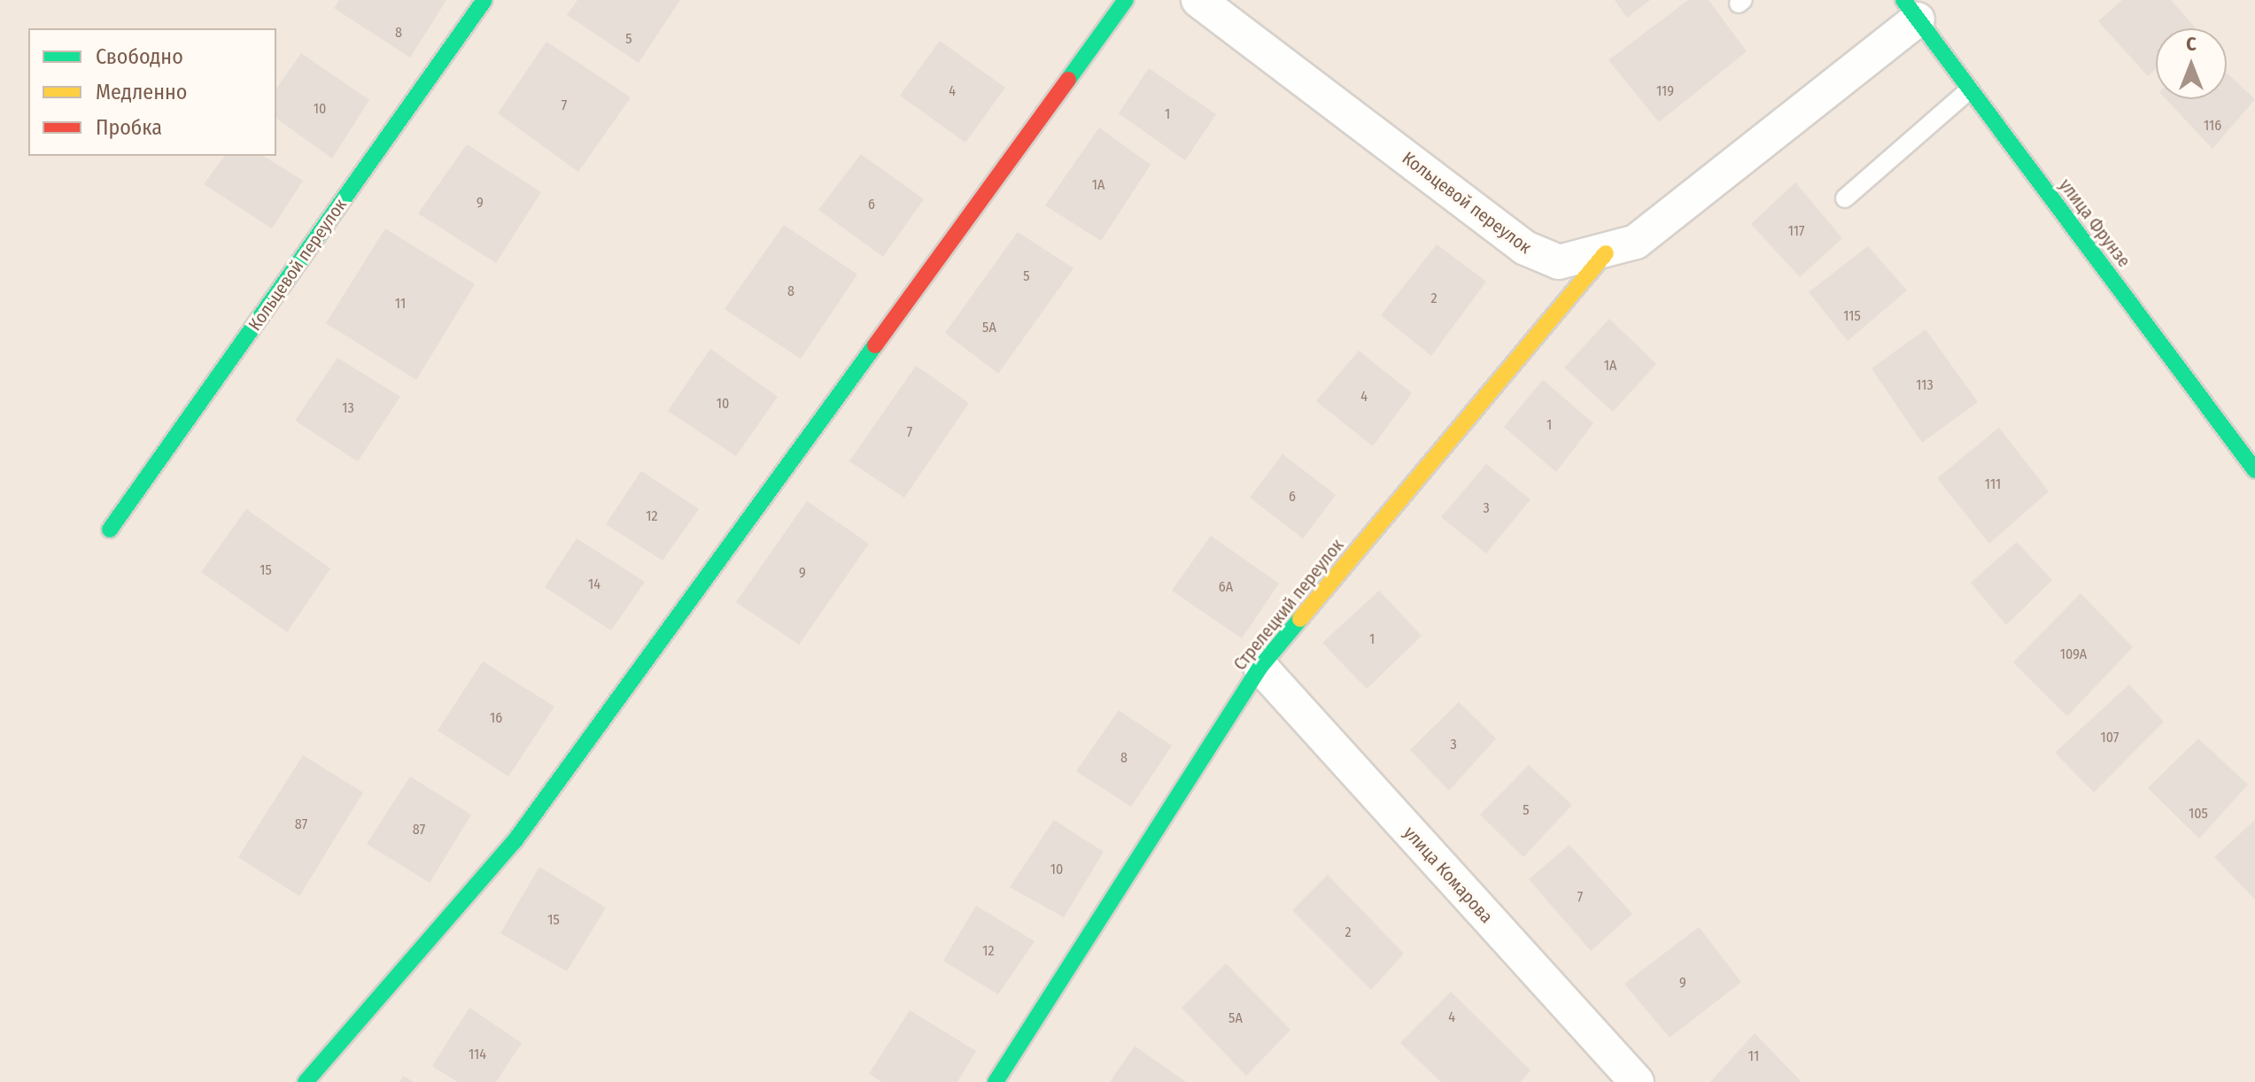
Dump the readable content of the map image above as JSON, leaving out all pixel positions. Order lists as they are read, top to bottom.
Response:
{
  "streets": {
    "street": [
      "Кольцевой переулок",
      "улица Фрунзе",
      "Стрелецкий переулок",
      "улица Комарова"
    ]
  },
  "crossings": [
    ["Кольцевой переулок", "улица Фрунзе"],
    ["Кольцевой переулок", "Стрелецкий переулок"],
    ["Стрелецкий переулок", "улица Комарова"]
  ],
  "house_numbers": [
    "8",
    "5",
    "4",
    "119",
    "7",
    "10",
    "1",
    "116",
    "1А",
    "9",
    "6",
    "117",
    "5",
    "8",
    "2",
    "11",
    "115",
    "5А",
    "1А",
    "113",
    "4",
    "10",
    "13",
    "1",
    "7",
    "111",
    "6",
    "3",
    "12",
    "15",
    "9",
    "14",
    "6А",
    "1",
    "109А",
    "16",
    "107",
    "3",
    "8",
    "5",
    "105",
    "87",
    "87",
    "10",
    "7",
    "15",
    "2",
    "12",
    "9",
    "4",
    "5А",
    "114",
    "11"
  ],
  "legend": ["Свободно", "Медленно", "Пробка"],
  "north": "top"
}
